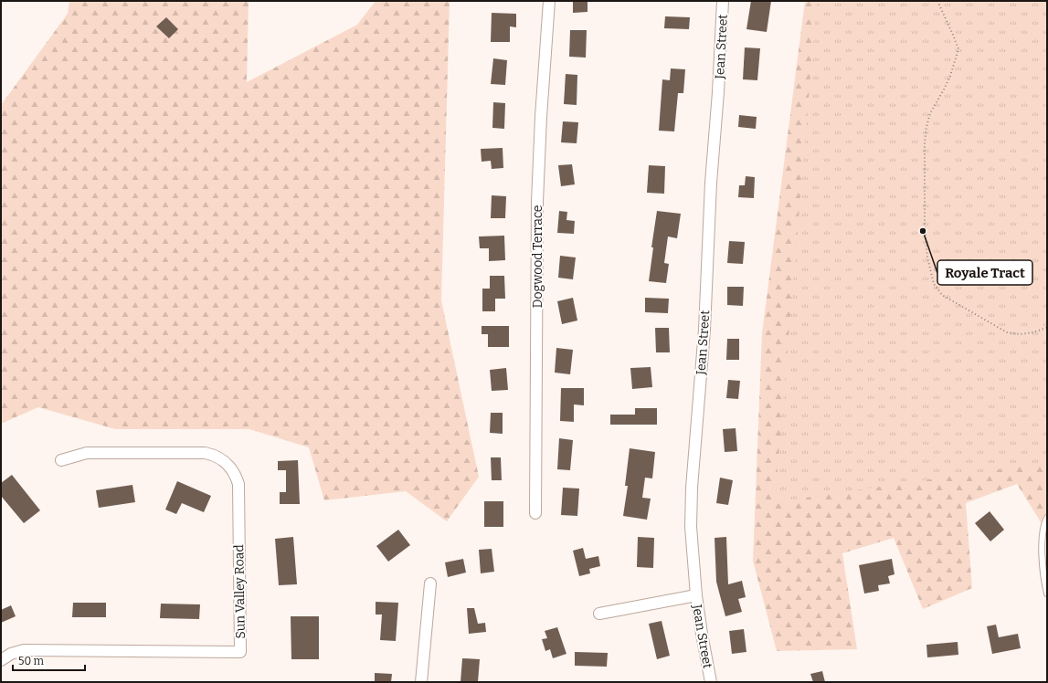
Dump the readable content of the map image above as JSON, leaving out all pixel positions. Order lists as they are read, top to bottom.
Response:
{
  "streets": {
    "street": ["Jean Street", "Dogwood Terrace", "Sun Valley Road"]
  },
  "places": ["Royale Tract"],
  "scale_bar": "50 m"
}
